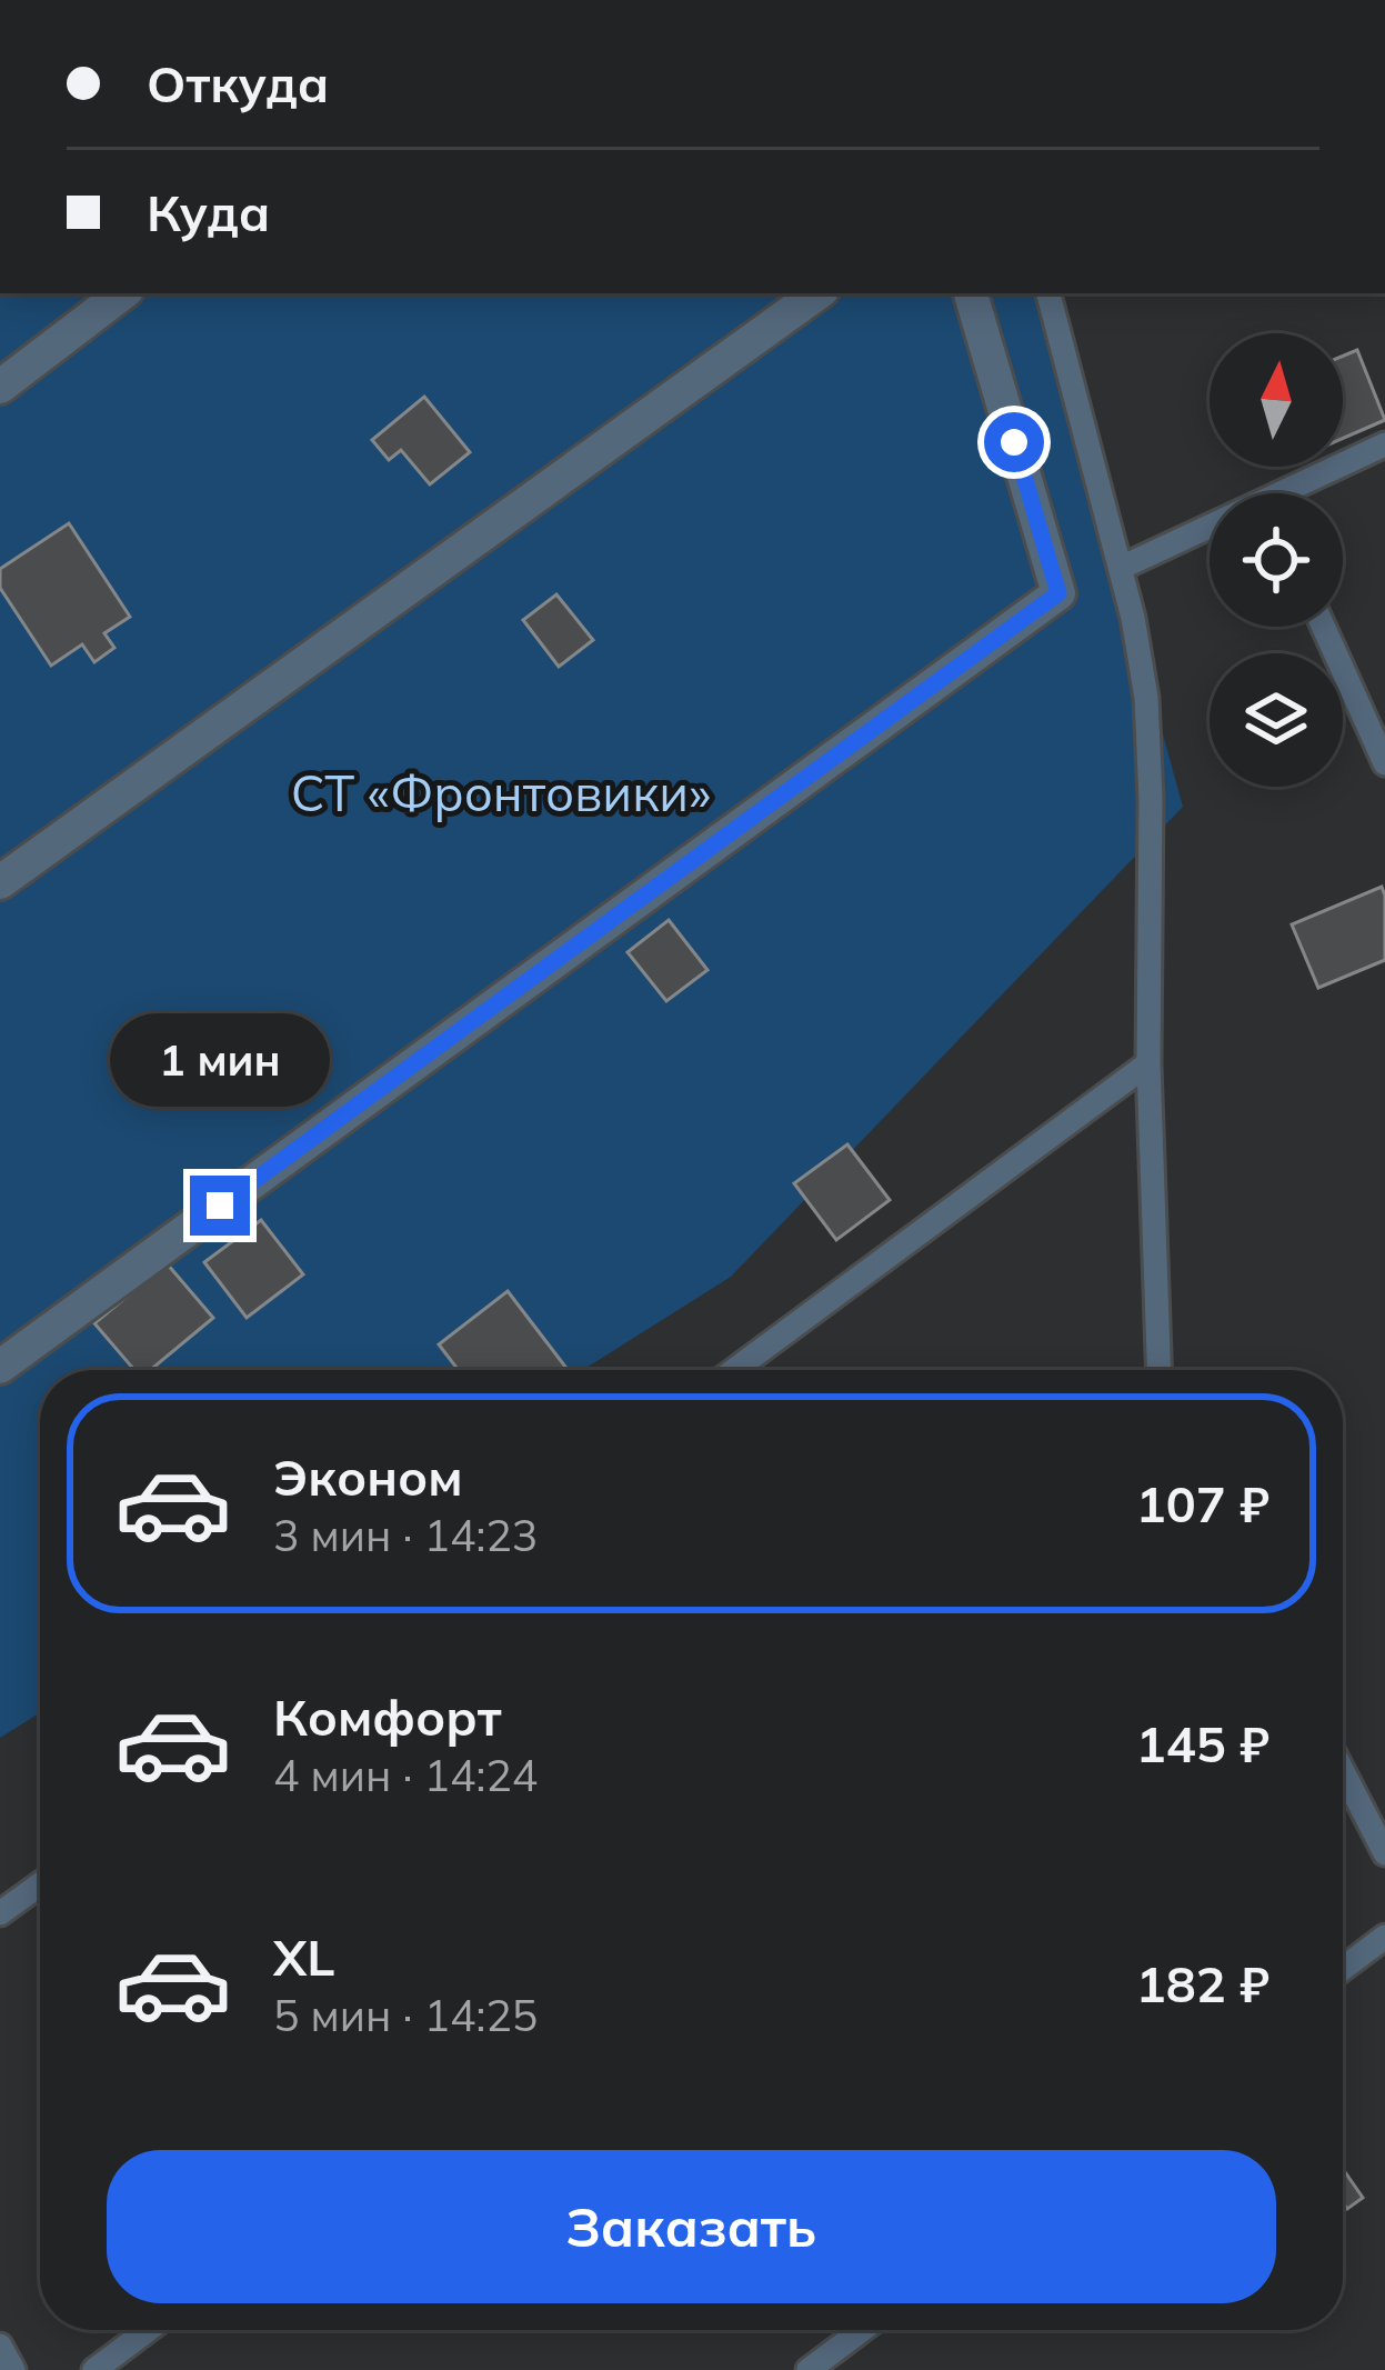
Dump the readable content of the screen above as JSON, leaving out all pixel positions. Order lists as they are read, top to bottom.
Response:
{
  "parks": ["СТ «Фронтовики»"],
  "north": "top",
  "page": {
    "banner": ["Откуда", "Куда"],
    "bubble": "1 мин",
    "list": [
      {
        "name": "Эконом",
        "note": "3 мин · 14:23",
        "value": "107 ₽"
      },
      {
        "name": "Комфорт",
        "note": "4 мин · 14:24",
        "value": "145 ₽"
      },
      {
        "name": "XL",
        "note": "5 мин · 14:25",
        "value": "182 ₽"
      }
    ],
    "buttons": "Заказать"
  }
}
